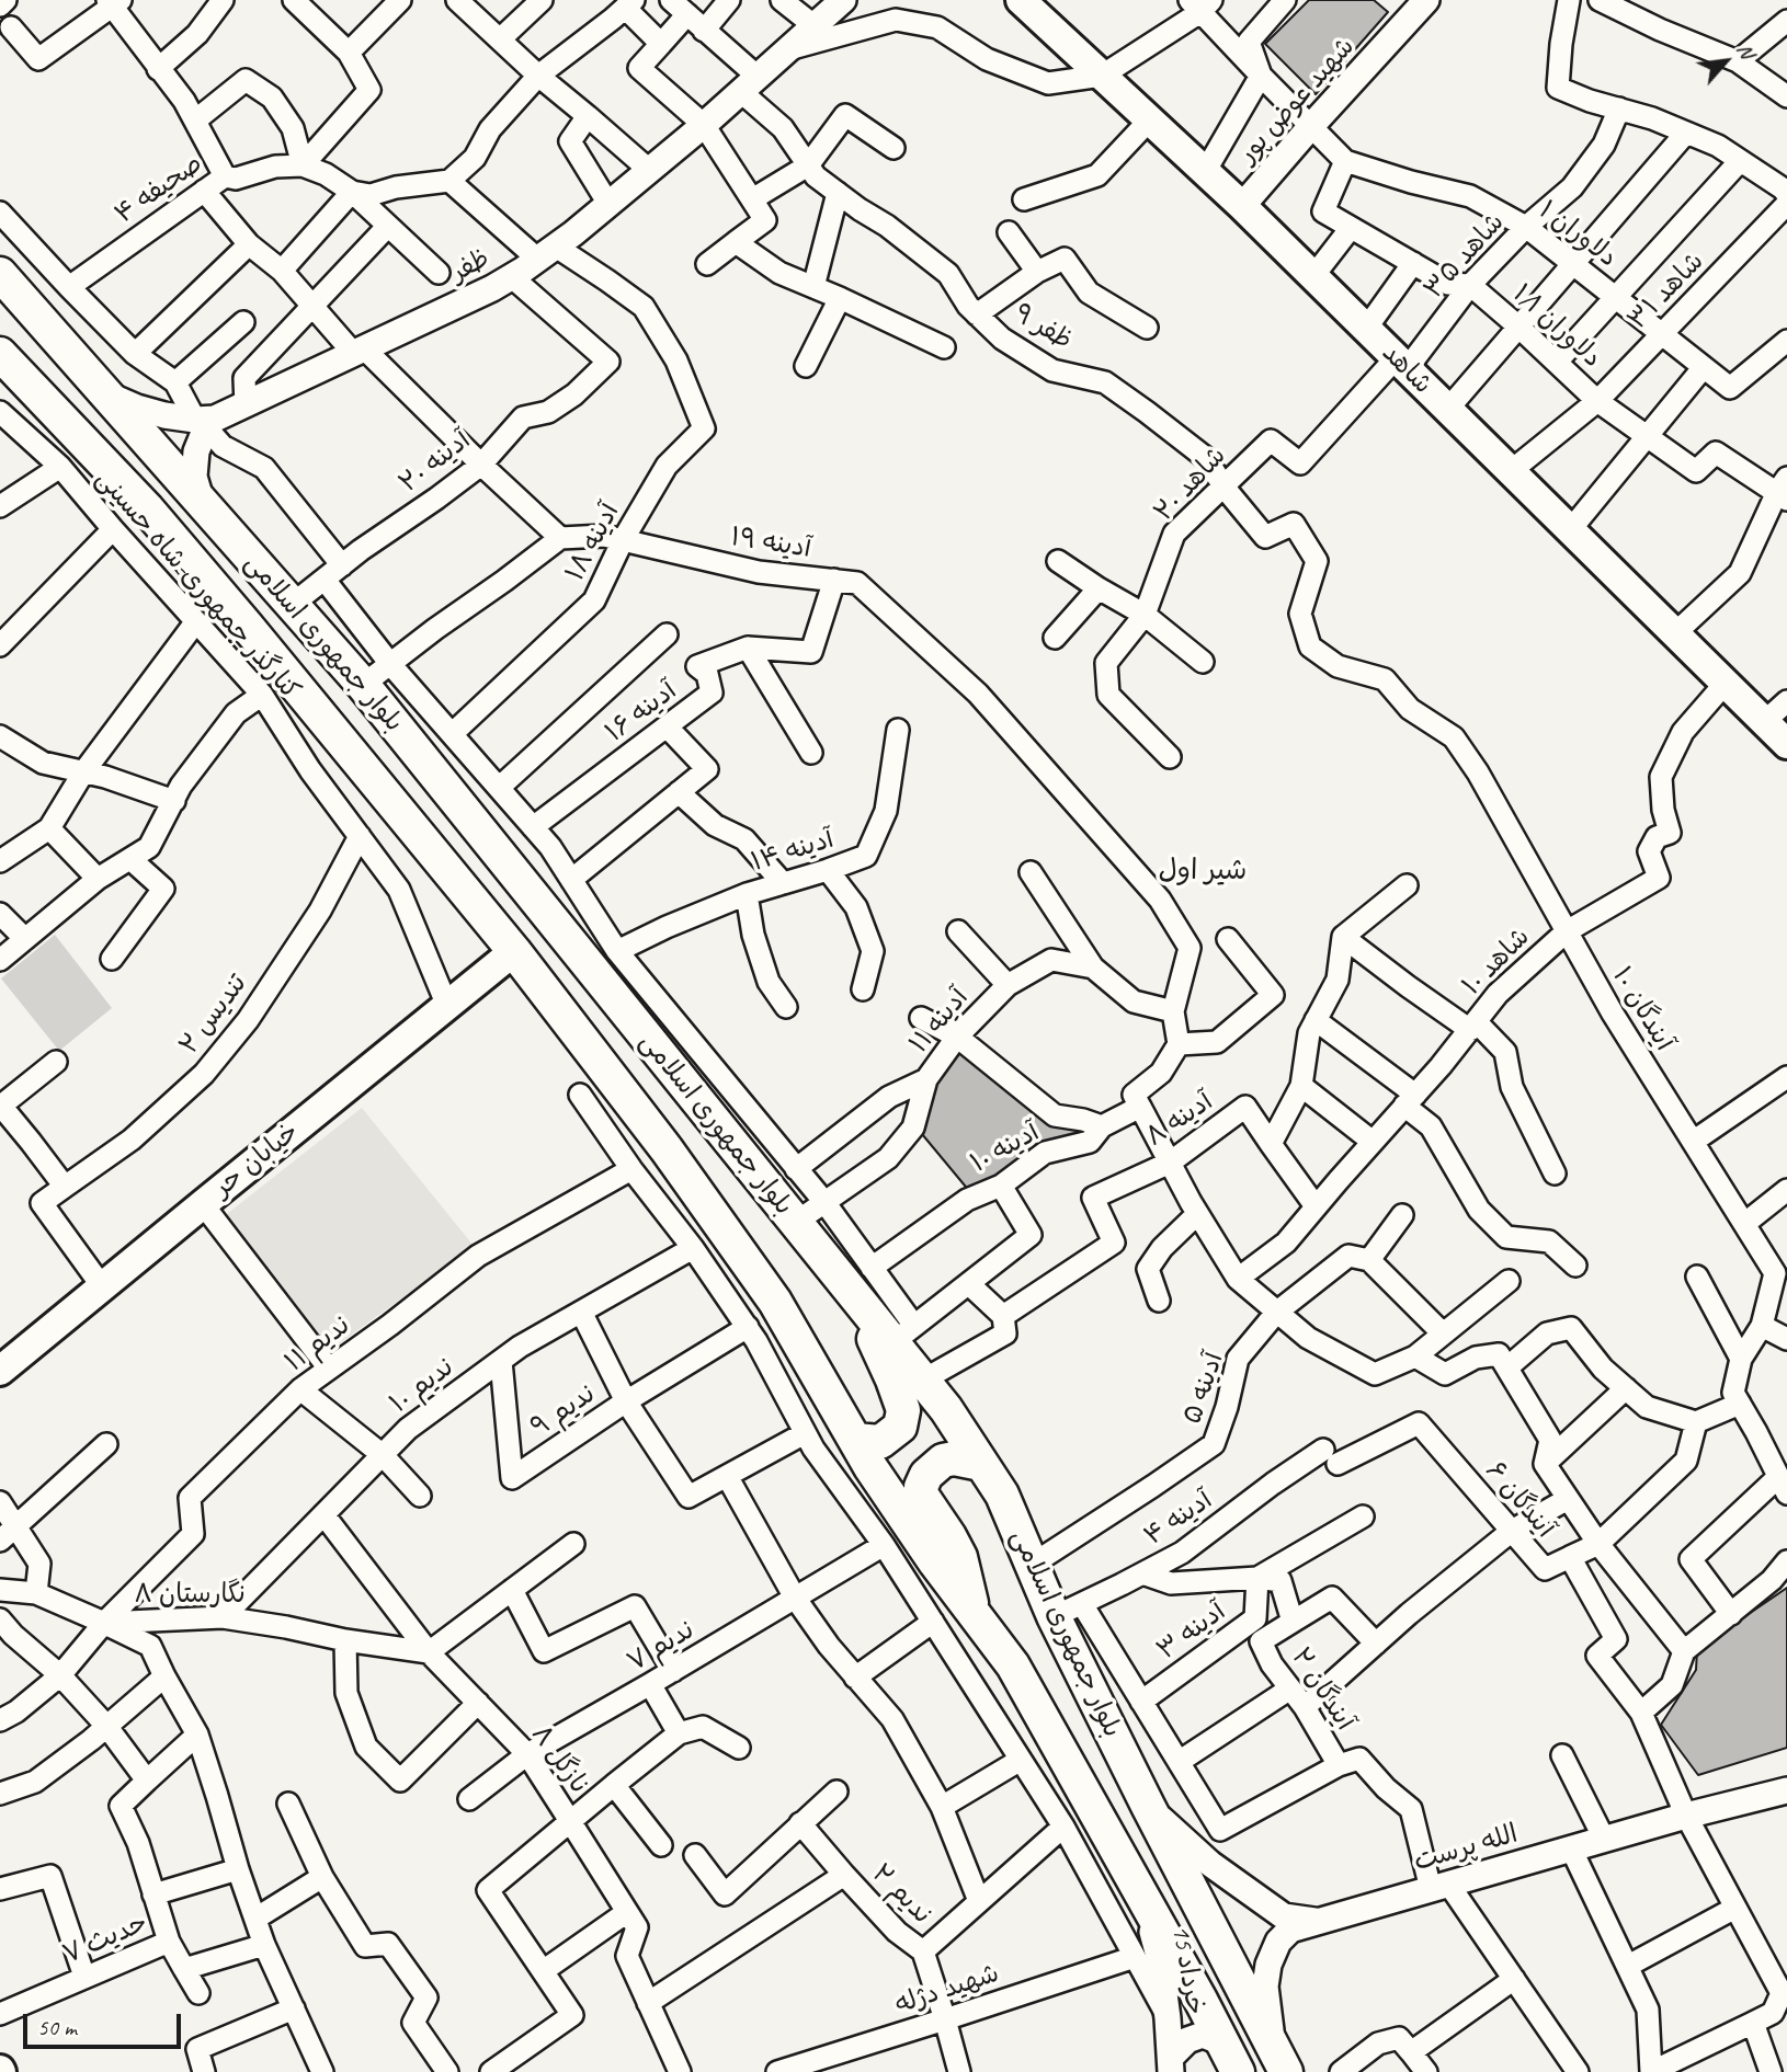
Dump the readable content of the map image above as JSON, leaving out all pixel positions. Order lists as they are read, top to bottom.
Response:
{
  "streets": {
    "main road": ["شاهد", "بلوار جمهوری اسلامی", "خیابان حر"],
    "street": [
      "شهید عوض پور",
      "صحیفه ۴",
      "دلاوران ۱",
      "شاهد ۳۵",
      "ظفر",
      "شاهد ۳۱",
      "دلاوران ۱/۱",
      "ظفر ۹",
      "آدینه ۲۰",
      "شاهد ۲۰",
      "آدینه ۱۸",
      "آدینه ۱۹",
      "کنارگذر جمهوری-شاه حسینی",
      "آدینه ۱۶",
      "آدینه ۱۴",
      "شاهد ۱۰",
      "آیندگان ۱۰",
      "تندیس ۲",
      "آدینه ۱۱",
      "آدینه ۸",
      "آدینه ۱۰",
      "ندیم ۱۱",
      "ندیم ۱۰",
      "آدینه ۵",
      "ندیم ۹",
      "آیندگان ۶",
      "آدینه ۴",
      "نگارستان ۸",
      "آدینه ۳",
      "ندیم ۷",
      "آیندگان ۲",
      "نازگل ۸",
      "الله پرست",
      "ندیم ۲",
      "حدیث ۷",
      "15 خرداد",
      "شهید دژله"
    ]
  },
  "crossings": [
    ["شهید عوض پور", "دلاوران ۱"],
    ["شهید عوض پور", "شاهد"],
    ["دلاوران ۱", "شاهد ۳۵"],
    ["دلاوران ۱", "شاهد ۳۱"],
    ["دلاوران ۱", "دلاوران ۱/۱"],
    ["شاهد ۳۵", "دلاوران ۱/۱"],
    ["شاهد ۳۵", "شاهد"],
    ["شاهد ۳۵", "شاهد ۲۰"],
    ["ظفر", "ظفر ۹"],
    ["ظفر", "شاهد"],
    ["ظفر", "آدینه ۲۰"],
    ["ظفر", "آدینه ۱۸"],
    ["شاهد ۳۱", "دلاوران ۱/۱"],
    ["شاهد ۳۱", "شاهد"],
    ["ظفر ۹", "شاهد ۲۰"],
    ["ظفر ۹", "آیندگان ۱۰"],
    ["شاهد", "شاهد ۲۰"],
    ["شاهد", "شاهد ۱۰"],
    ["آدینه ۲۰", "بلوار جمهوری اسلامی"],
    ["آدینه ۱۸", "آدینه ۱۹"],
    ["آدینه ۱۹", "آدینه ۱۶"],
    ["آدینه ۱۹", "آدینه ۱۱"],
    ["کنارگذر جمهوری-شاه حسینی", "تندیس ۲"],
    ["کنارگذر جمهوری-شاه حسینی", "خیابان حر"],
    ["بلوار جمهوری اسلامی", "آدینه ۱۱"],
    ["بلوار جمهوری اسلامی", "آدینه ۸"],
    ["بلوار جمهوری اسلامی", "خیابان حر"],
    ["بلوار جمهوری اسلامی", "آدینه ۵"],
    ["بلوار جمهوری اسلامی", "آدینه ۴"],
    ["بلوار جمهوری اسلامی", "الله پرست"],
    ["بلوار جمهوری اسلامی", "15 خرداد"],
    ["شاهد ۱۰", "آیندگان ۱۰"],
    ["ندیم ۱۱", "نگارستان ۸"],
    ["ندیم ۱۰", "ندیم ۹"],
    ["ندیم ۱۰", "نگارستان ۸"],
    ["ندیم ۱۰", "نازگل ۸"],
    ["آیندگان ۶", "آدینه ۴"],
    ["آیندگان ۶", "الله پرست"],
    ["نگارستان ۸", "نازگل ۸"],
    ["آدینه ۳", "آیندگان ۲"],
    ["ندیم ۷", "نازگل ۸"],
    ["آیندگان ۲", "الله پرست"],
    ["نازگل ۸", "ندیم ۲"]
  ],
  "districts": ["شیر اول"],
  "scale_bar": "50 m",
  "north": "top right"
}
